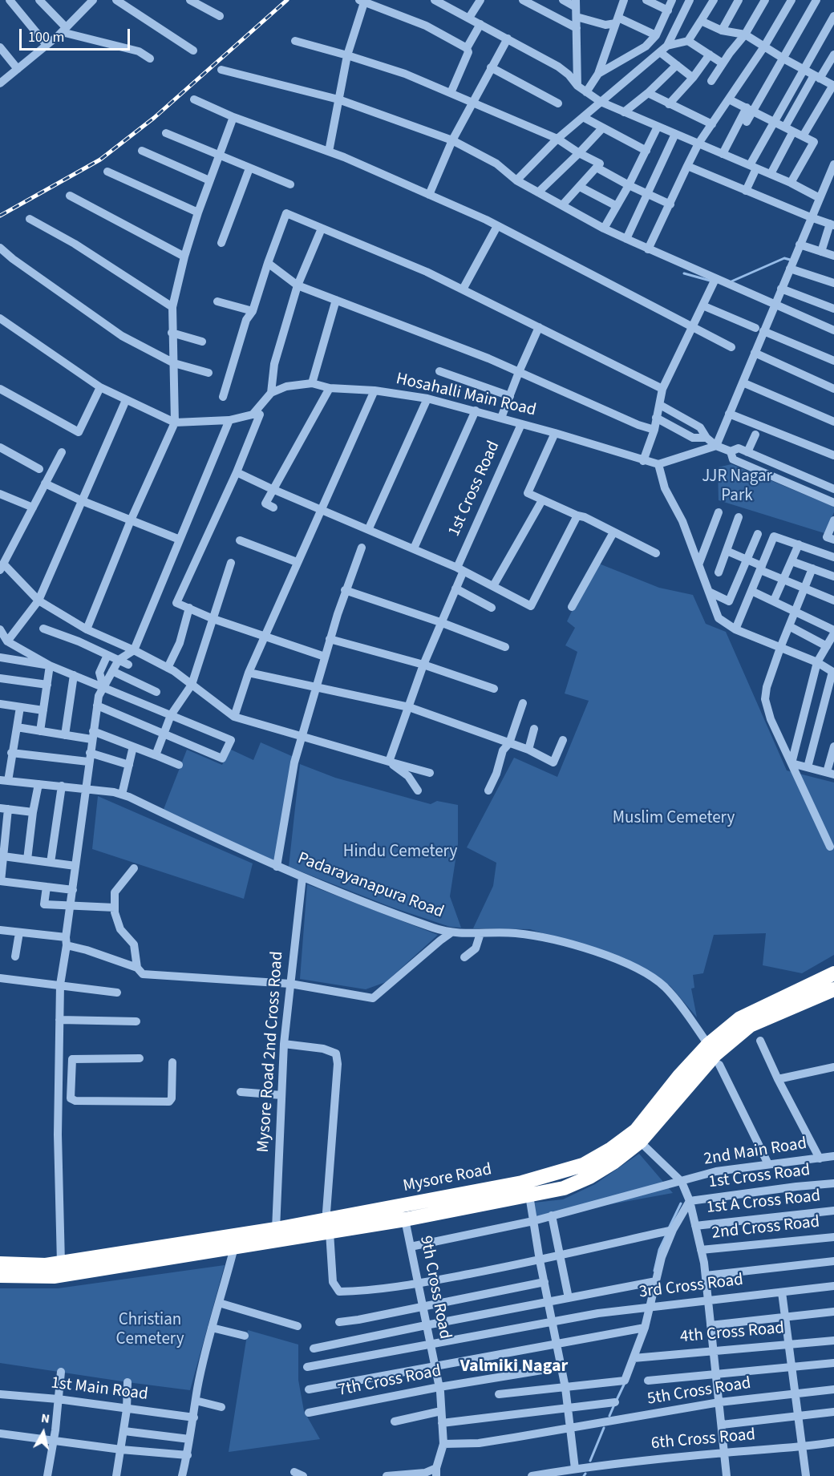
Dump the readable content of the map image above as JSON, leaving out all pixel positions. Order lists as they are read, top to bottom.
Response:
{
  "streets": {
    "highway": ["Mysore Road"],
    "street": [
      "Hosahalli Main Road",
      "1st Cross Road",
      "Padarayanapura Road",
      "Mysore Road 2nd Cross Road",
      "2nd Main Road",
      "1st A Cross Road",
      "2nd Cross Road",
      "3rd Cross Road",
      "9th Cross Road",
      "4th Cross Road",
      "7th Cross Road",
      "1st Main Road",
      "5th Cross Road",
      "6th Cross Road"
    ]
  },
  "crossings": [
    ["Hosahalli Main Road", "1st Cross Road"],
    ["Padarayanapura Road", "Mysore Road 2nd Cross Road"],
    ["Padarayanapura Road", "2nd Main Road"],
    ["Padarayanapura Road", "Mysore Road"],
    ["Mysore Road 2nd Cross Road", "Mysore Road"],
    ["2nd Main Road", "9th Cross Road"],
    ["Mysore Road", "9th Cross Road"],
    ["3rd Cross Road", "9th Cross Road"],
    ["9th Cross Road", "7th Cross Road"],
    ["9th Cross Road", "5th Cross Road"]
  ],
  "districts": ["Valmiki Nagar"],
  "parks": [
    "JJR Nagar Park",
    "Muslim Cemetery",
    "Hindu Cemetery",
    "Christian Cemetery"
  ],
  "scale_bar": "100 m",
  "north": "top"
}
